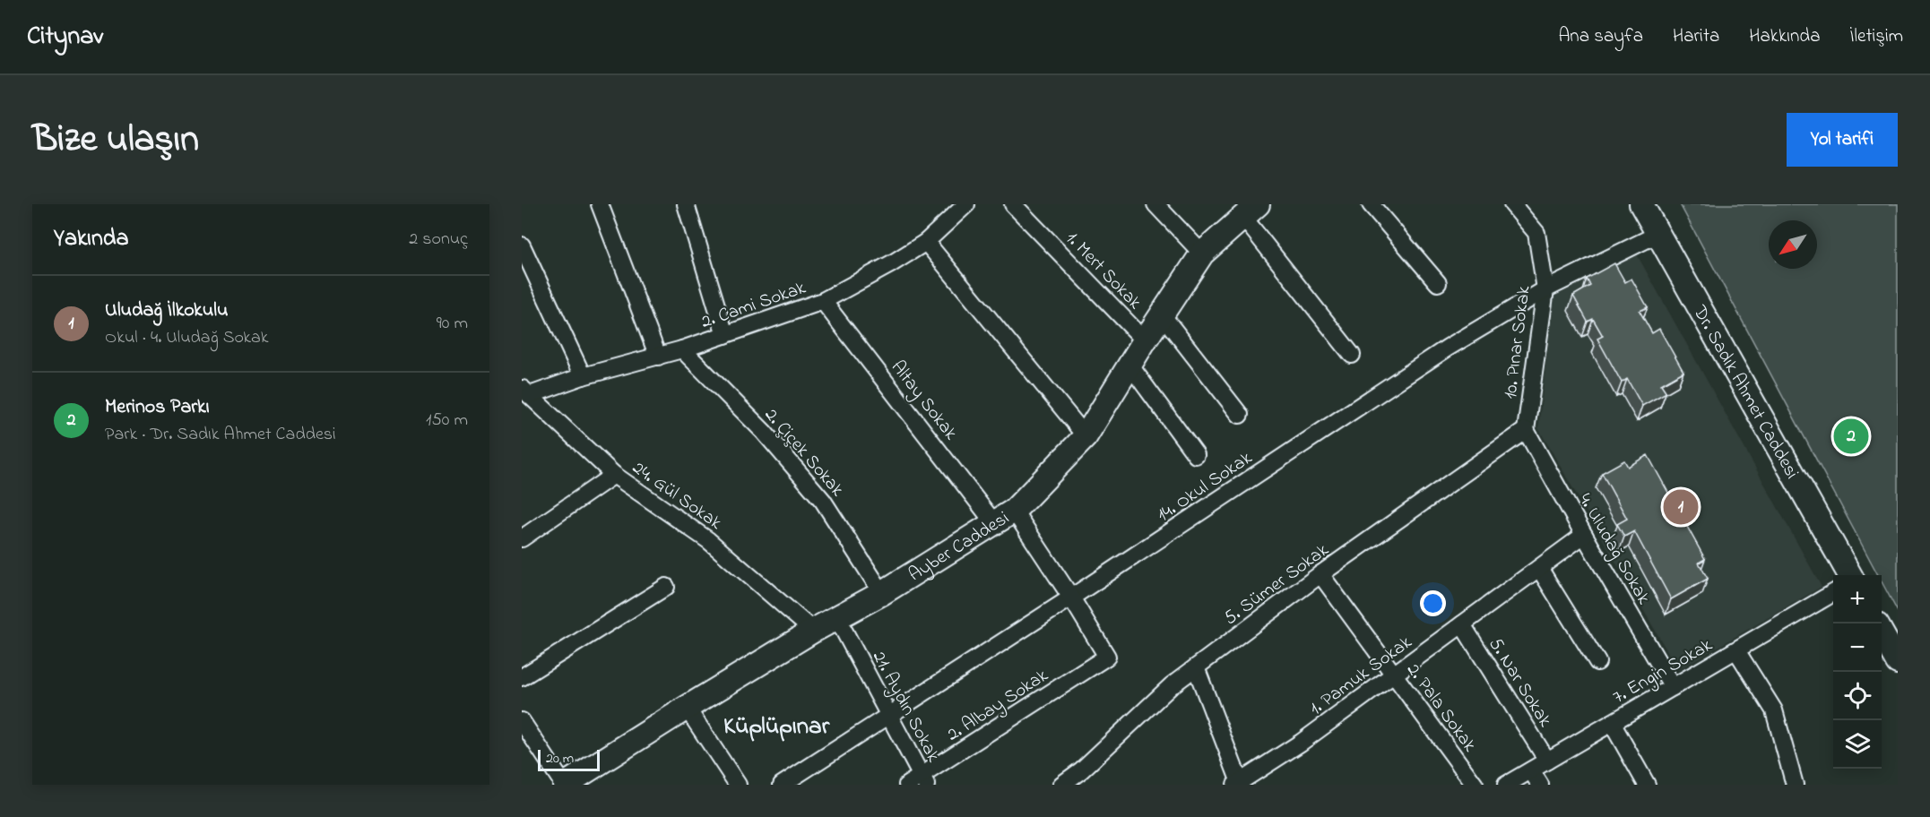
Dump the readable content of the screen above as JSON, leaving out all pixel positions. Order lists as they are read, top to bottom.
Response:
{
  "streets": {
    "main road": ["Dr. Sadık Ahmet Caddesi", "Ayber Caddesi"],
    "street": [
      "1. Mert Sokak",
      "2. Cami Sokak",
      "10. Pınar Sokak",
      "Altay Sokak",
      "2. Çiçek Sokak",
      "14. Okul Sokak",
      "24. Gül Sokak",
      "4. Uludağ Sokak",
      "5. Sümer Sokak",
      "7. Engin Sokak",
      "1. Pamuk Sokak",
      "5. Nar Sokak",
      "2. Albay Sokak",
      "21. Aydın Sokak",
      "2. Pala Sokak"
    ]
  },
  "crossings": [
    ["1. Mert Sokak", "Ayber Caddesi"],
    ["2. Cami Sokak", "Altay Sokak"],
    ["2. Cami Sokak", "2. Çiçek Sokak"],
    ["2. Cami Sokak", "24. Gül Sokak"],
    ["10. Pınar Sokak", "14. Okul Sokak"],
    ["10. Pınar Sokak", "4. Uludağ Sokak"],
    ["10. Pınar Sokak", "5. Sümer Sokak"],
    ["Dr. Sadık Ahmet Caddesi", "14. Okul Sokak"],
    ["Altay Sokak", "Ayber Caddesi"],
    ["2. Çiçek Sokak", "Ayber Caddesi"],
    ["14. Okul Sokak", "2. Albay Sokak"],
    ["14. Okul Sokak", "21. Aydın Sokak"],
    ["24. Gül Sokak", "Ayber Caddesi"],
    ["Ayber Caddesi", "21. Aydın Sokak"],
    ["4. Uludağ Sokak", "5. Sümer Sokak"],
    ["4. Uludağ Sokak", "7. Engin Sokak"],
    ["4. Uludağ Sokak", "1. Pamuk Sokak"],
    ["5. Sümer Sokak", "2. Pala Sokak"],
    ["7. Engin Sokak", "5. Nar Sokak"],
    ["1. Pamuk Sokak", "5. Nar Sokak"],
    ["1. Pamuk Sokak", "2. Pala Sokak"],
    ["2. Albay Sokak", "21. Aydın Sokak"]
  ],
  "districts": ["Küplüpınar"],
  "scale_bar": "20 m",
  "north": "bottom left",
  "page": {
    "header": "Citynav",
    "nav": [
      "Ana sayfa",
      "Harita",
      "Hakkında",
      "İletişim"
    ],
    "title": "Bize ulaşın",
    "buttons": "Yol tarifi",
    "heading": ["Yakında", "2 sonuç"],
    "list": [
      {
        "mark": "1",
        "name": "Uludağ İlkokulu",
        "note": "Okul · 4. Uludağ Sokak",
        "value": "90 m"
      },
      {
        "mark": "2",
        "name": "Merinos Parkı",
        "note": "Park · Dr. Sadık Ahmet Caddesi",
        "value": "150 m"
      }
    ],
    "pins": ["2", "1"],
    "map_buttons": ["+", "−"],
    "scale": "20 m"
  }
}
